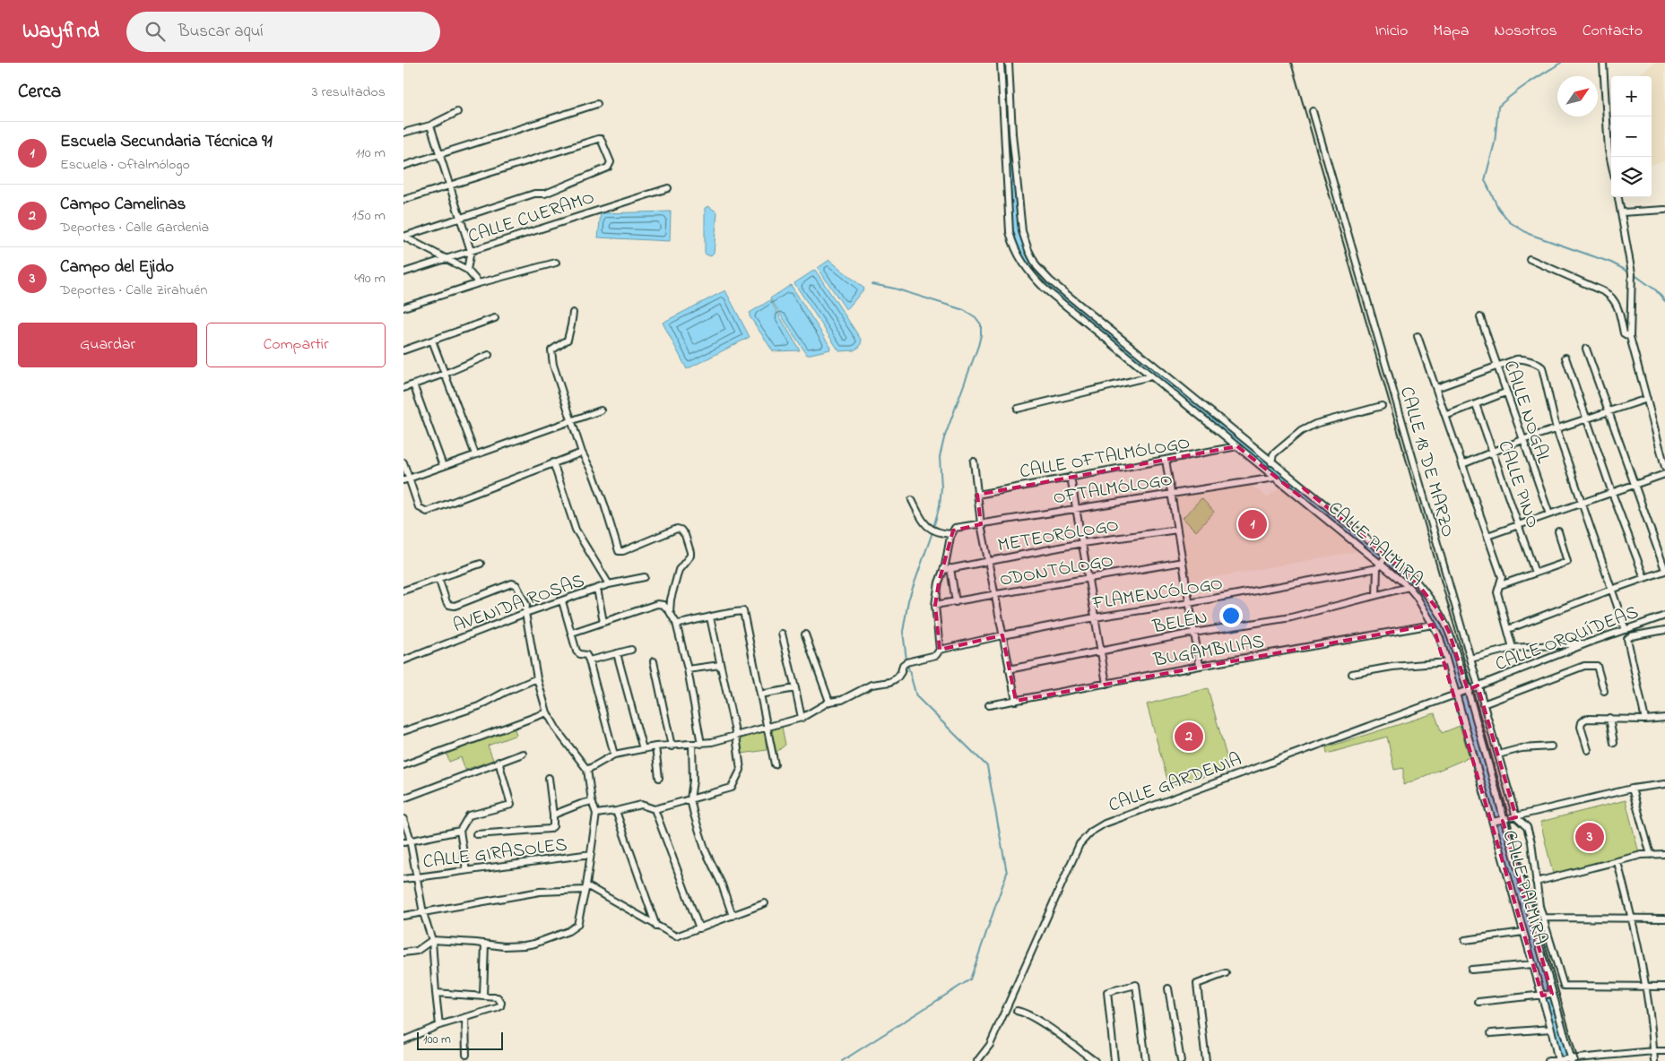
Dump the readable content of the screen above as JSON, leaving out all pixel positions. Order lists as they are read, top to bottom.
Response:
{
  "streets": {
    "street": [
      "CALLE CUERAMO",
      "CALLE NOGAL",
      "CALLE OFTALMÓLOGO",
      "CALLE 18 DE MARZO",
      "CALLE PINO",
      "OFTALMÓLOGO",
      "METEORÓLOGO",
      "CALLE PALMIRA",
      "ODONTÓLOGO",
      "FLAMENCÓLOGO",
      "AVENIDA ROSAS",
      "BELÉN",
      "CALLE ORQUÍDEAS",
      "BUGAMBILIAS",
      "CALLE GARDENIA",
      "CALLE GIRASOLES"
    ]
  },
  "crossings": [
    ["CALLE OFTALMÓLOGO", "CALLE PALMIRA"],
    ["CALLE 18 DE MARZO", "CALLE ORQUÍDEAS"],
    ["OFTALMÓLOGO", "CALLE PALMIRA"],
    ["CALLE PALMIRA", "FLAMENCÓLOGO"],
    ["CALLE PALMIRA", "BELÉN"],
    ["CALLE PALMIRA", "BUGAMBILIAS"],
    ["CALLE PALMIRA", "CALLE GARDENIA"],
    ["CALLE ORQUÍDEAS", "CALLE GARDENIA"]
  ],
  "scale_bar": "100 m",
  "north": "top right",
  "page": {
    "header": "Wayfind",
    "search": "Buscar aquí",
    "nav": [
      "Inicio",
      "Mapa",
      "Nosotros",
      "Contacto"
    ],
    "heading": ["Cerca", "3 resultados"],
    "map_buttons": ["+", "−"],
    "list": [
      {
        "mark": "1",
        "name": "Escuela Secundaria Técnica 91",
        "note": "Escuela · Oftalmólogo",
        "value": "110 m"
      },
      {
        "mark": "2",
        "name": "Campo Camelinas",
        "note": "Deportes · Calle Gardenia",
        "value": "150 m"
      },
      {
        "mark": "3",
        "name": "Campo del Ejido",
        "note": "Deportes · Calle Zirahuén",
        "value": "490 m"
      }
    ],
    "buttons": ["Guardar", "Compartir"],
    "pins": ["1", "2", "3"],
    "scale": "100 m"
  }
}
